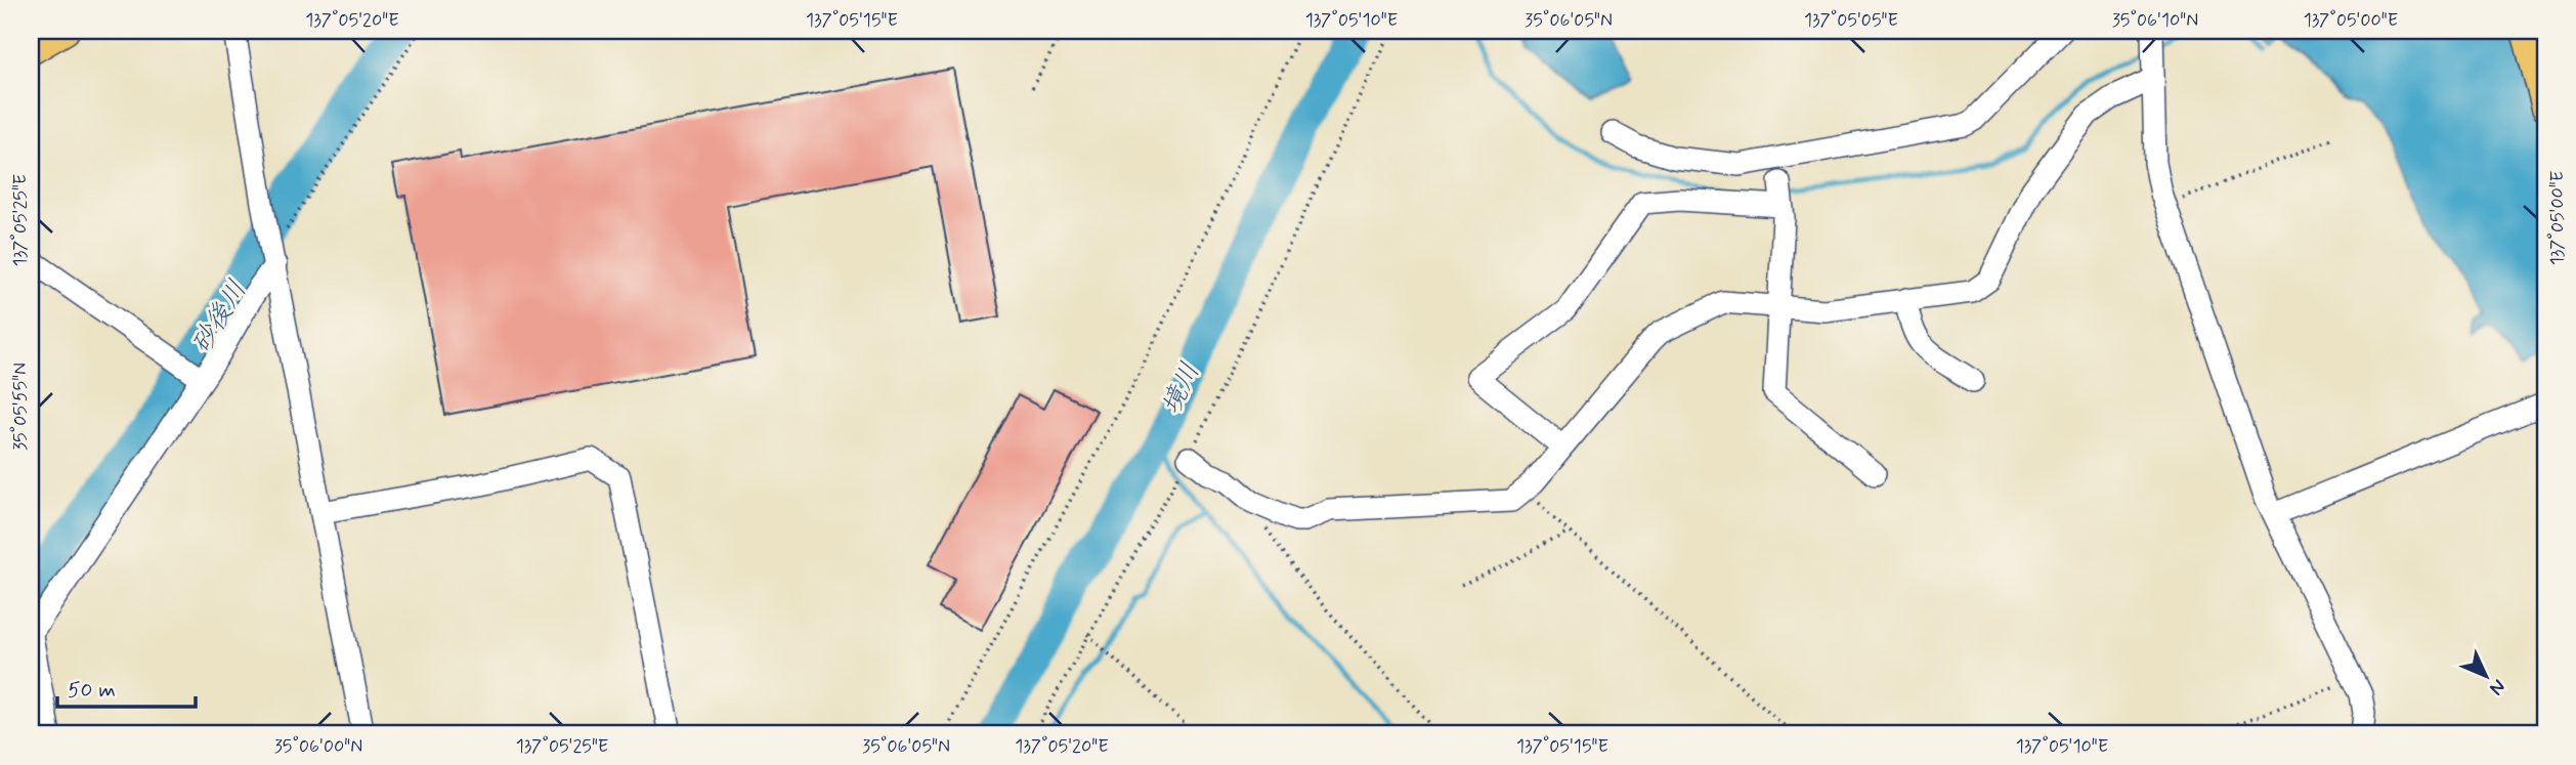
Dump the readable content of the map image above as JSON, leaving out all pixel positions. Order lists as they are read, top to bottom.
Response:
{
  "water": ["砂後川", "境川"],
  "scale_bar": "50 m",
  "north": "bottom right",
  "coordinates": [
    "137°05'20\"E",
    "137°05'15\"E",
    "137°05'10\"E",
    "35°06'05\"N",
    "137°05'05\"E",
    "35°06'10\"N",
    "137°05'00\"E",
    "137°05'25\"E",
    "35°05'55\"N",
    "35°06'00\"N"
  ]
}
